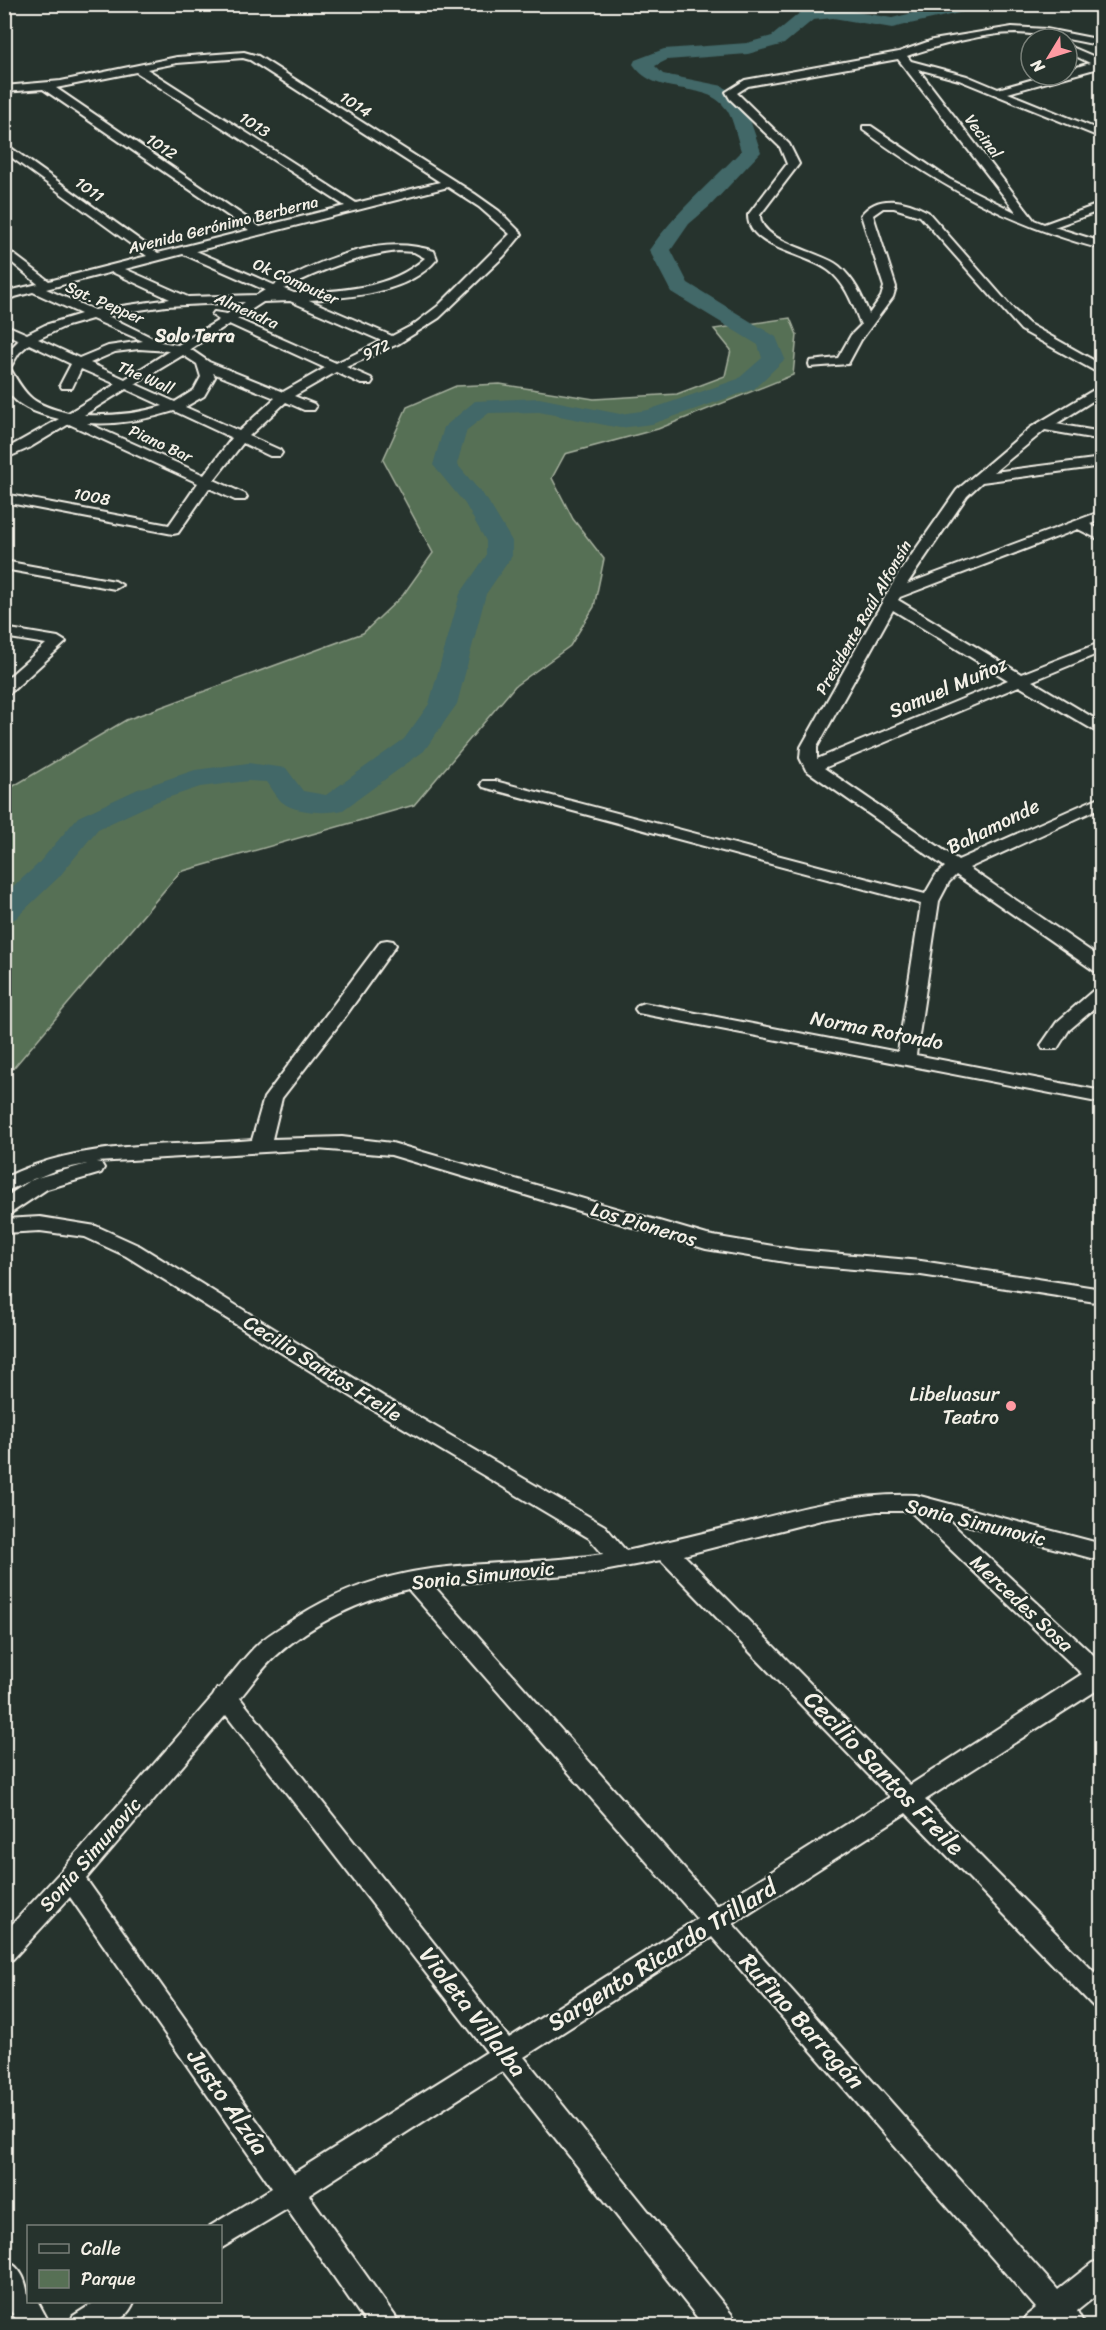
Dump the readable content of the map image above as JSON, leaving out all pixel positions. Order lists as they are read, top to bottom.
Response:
{
  "streets": {
    "street": [
      "1014",
      "1013",
      "Vecinal",
      "1012",
      "1011",
      "Avenida Gerónimo Berberna",
      "Ok Computer",
      "Sgt. Pepper",
      "Almendra",
      "972",
      "The Wall",
      "Piano Bar",
      "1008",
      "Presidente Raúl Alfonsín",
      "Samuel Muñoz",
      "Bahamonde",
      "Norma Rotondo",
      "Los Pioneros",
      "Cecilio Santos Freile",
      "Sonia Simunovic",
      "Mercedes Sosa",
      "Sargento Ricardo Trillard",
      "Violeta Villalba",
      "Rufino Barragán",
      "Justo Alzúa"
    ]
  },
  "crossings": [
    ["1014", "1013"],
    ["1014", "Avenida Gerónimo Berberna"],
    ["1014", "972"],
    ["1013", "Avenida Gerónimo Berberna"],
    ["1012", "Avenida Gerónimo Berberna"],
    ["1011", "Avenida Gerónimo Berberna"],
    ["Avenida Gerónimo Berberna", "Ok Computer"],
    ["Avenida Gerónimo Berberna", "Sgt. Pepper"],
    ["Avenida Gerónimo Berberna", "Almendra"],
    ["Avenida Gerónimo Berberna", "972"],
    ["Ok Computer", "972"],
    ["Almendra", "972"],
    ["972", "The Wall"],
    ["972", "Piano Bar"],
    ["972", "1008"],
    ["Presidente Raúl Alfonsín", "Samuel Muñoz"],
    ["Bahamonde", "Norma Rotondo"],
    ["Cecilio Santos Freile", "Sonia Simunovic"],
    ["Cecilio Santos Freile", "Sargento Ricardo Trillard"],
    ["Sonia Simunovic", "Mercedes Sosa"],
    ["Sonia Simunovic", "Violeta Villalba"],
    ["Sonia Simunovic", "Rufino Barragán"],
    ["Sonia Simunovic", "Justo Alzúa"],
    ["Mercedes Sosa", "Sargento Ricardo Trillard"],
    ["Sargento Ricardo Trillard", "Violeta Villalba"],
    ["Sargento Ricardo Trillard", "Rufino Barragán"],
    ["Sargento Ricardo Trillard", "Justo Alzúa"]
  ],
  "districts": ["Solo Terra"],
  "places": ["Libeluasur Teatro"],
  "legend": ["Calle", "Parque"],
  "north": "bottom left"
}
